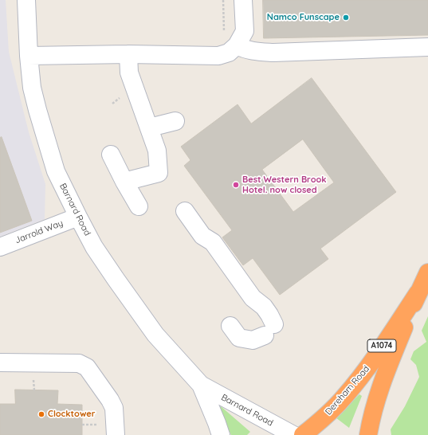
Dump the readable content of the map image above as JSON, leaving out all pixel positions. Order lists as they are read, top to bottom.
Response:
{
  "streets": {
    "highway": ["A1074", "Dereham Road"],
    "street": ["Barnard Road", "Jarrold Way"]
  },
  "crossings": [
    ["Barnard Road", "Jarrold Way"]
  ],
  "places": ["Namco Funscape", "Best Western Brook Hotel. now closed", "Clocktower"]
}
